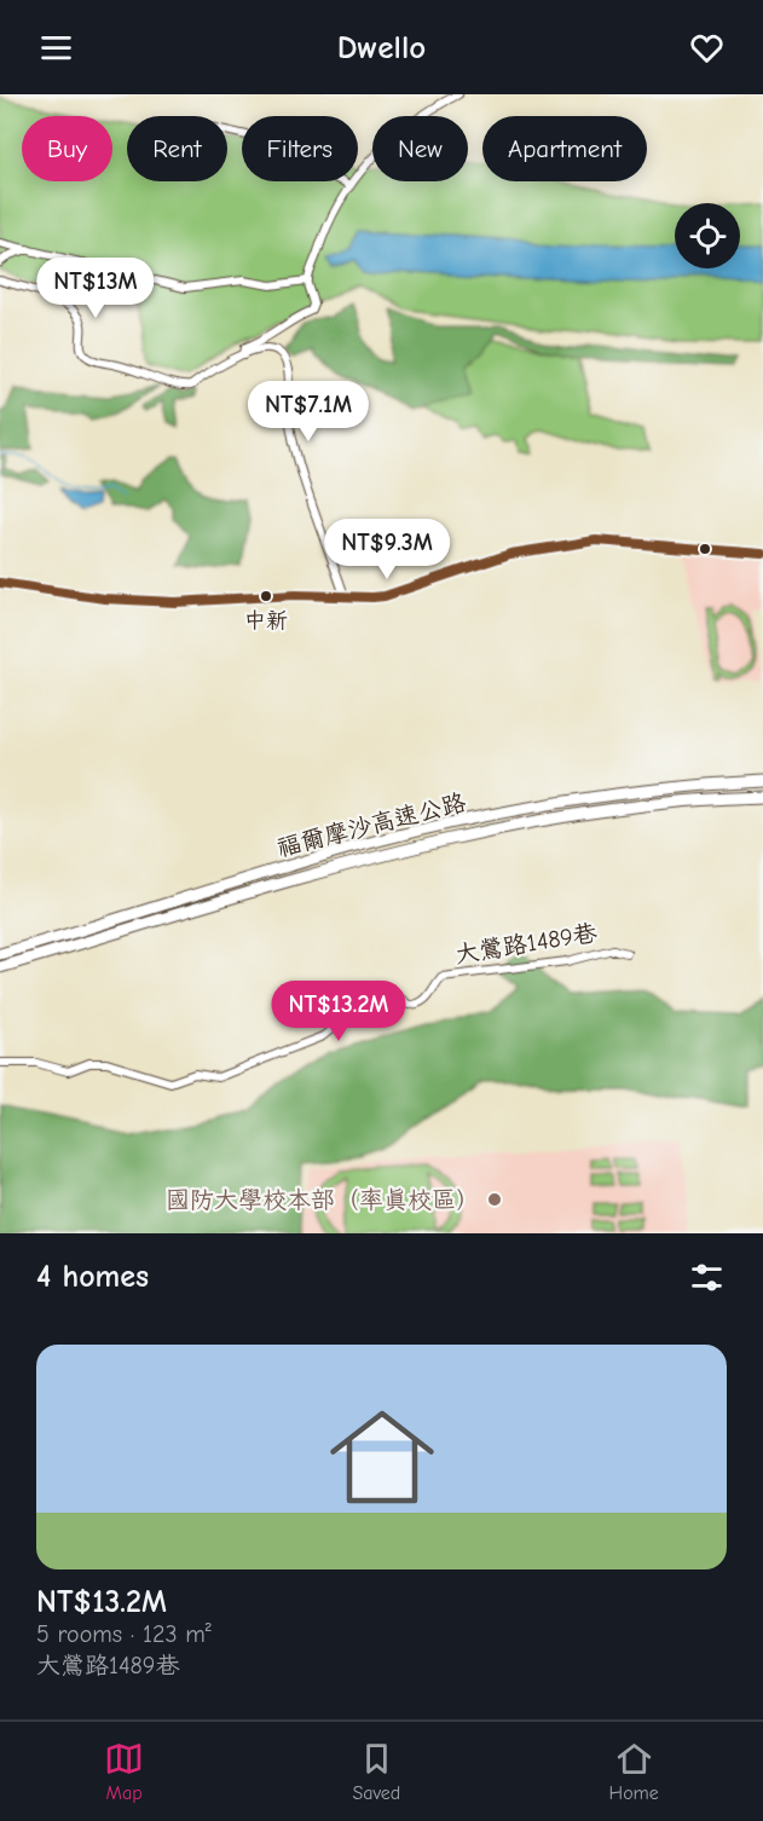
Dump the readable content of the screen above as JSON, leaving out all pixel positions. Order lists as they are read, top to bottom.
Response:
{
  "streets": {
    "highway": ["福爾摩沙高速公路"],
    "street": ["大鶯路1489巷"]
  },
  "places": ["中新", "國防大學校本部（率真校區）"],
  "page": {
    "header": "Dwello",
    "chip": [
      "Buy",
      "Rent",
      "Filters",
      "New",
      "Apartment"
    ],
    "price": [
      "NT$13M",
      "NT$7.1M",
      "NT$9.3M",
      "NT$13.2M"
    ],
    "heading": "4 homes",
    "list": [
      {
        "name": "NT$13.2M",
        "note": "5 rooms · 123 m² · 大鶯路1489巷"
      }
    ],
    "tabs": ["Map", "Saved", "Home"]
  }
}
